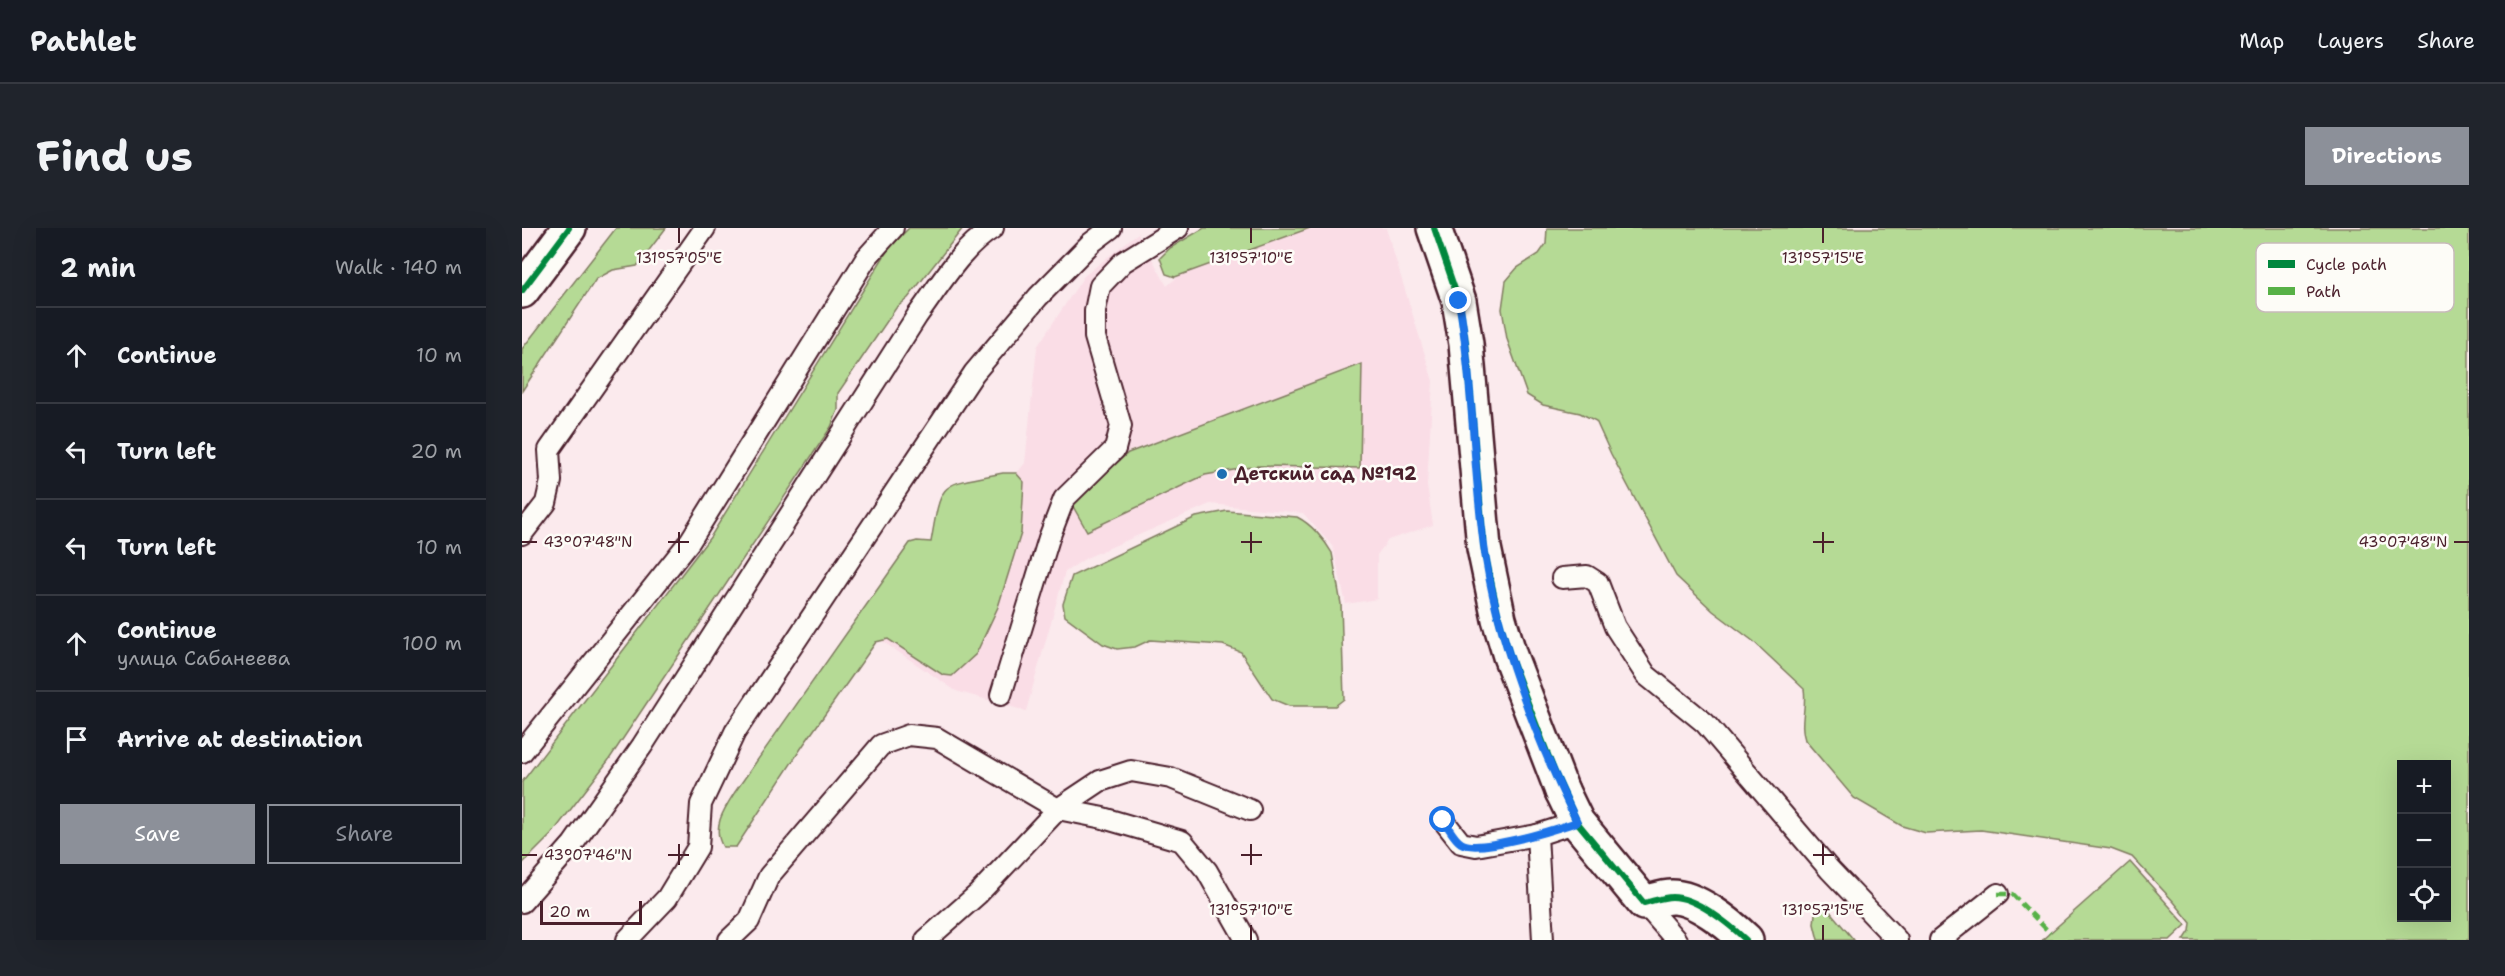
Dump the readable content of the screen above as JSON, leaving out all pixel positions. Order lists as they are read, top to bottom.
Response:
{
  "places": ["Детский сад №192"],
  "legend": ["Cycle path", "Path"],
  "scale_bar": "20 m",
  "page": {
    "header": "Pathlet",
    "nav": ["Map", "Layers", "Share"],
    "buttons": [
      "Directions",
      ["Save", "Share"]
    ],
    "title": "Find us",
    "heading": ["2 min", "Walk · 140 m"],
    "list": [
      ["Continue", "10 m"],
      ["Turn left", "20 m"],
      ["Turn left", "10 m"],
      ["Continue", "улица Сабанеева", "100 m"],
      "Arrive at destination"
    ],
    "map_buttons": ["+", "−"],
    "scale": "20 m"
  },
  "coordinates": [
    "131°57'05\"E",
    "131°57'10\"E",
    "131°57'15\"E",
    "43°07'48\"N",
    "43°07'46\"N"
  ]
}
